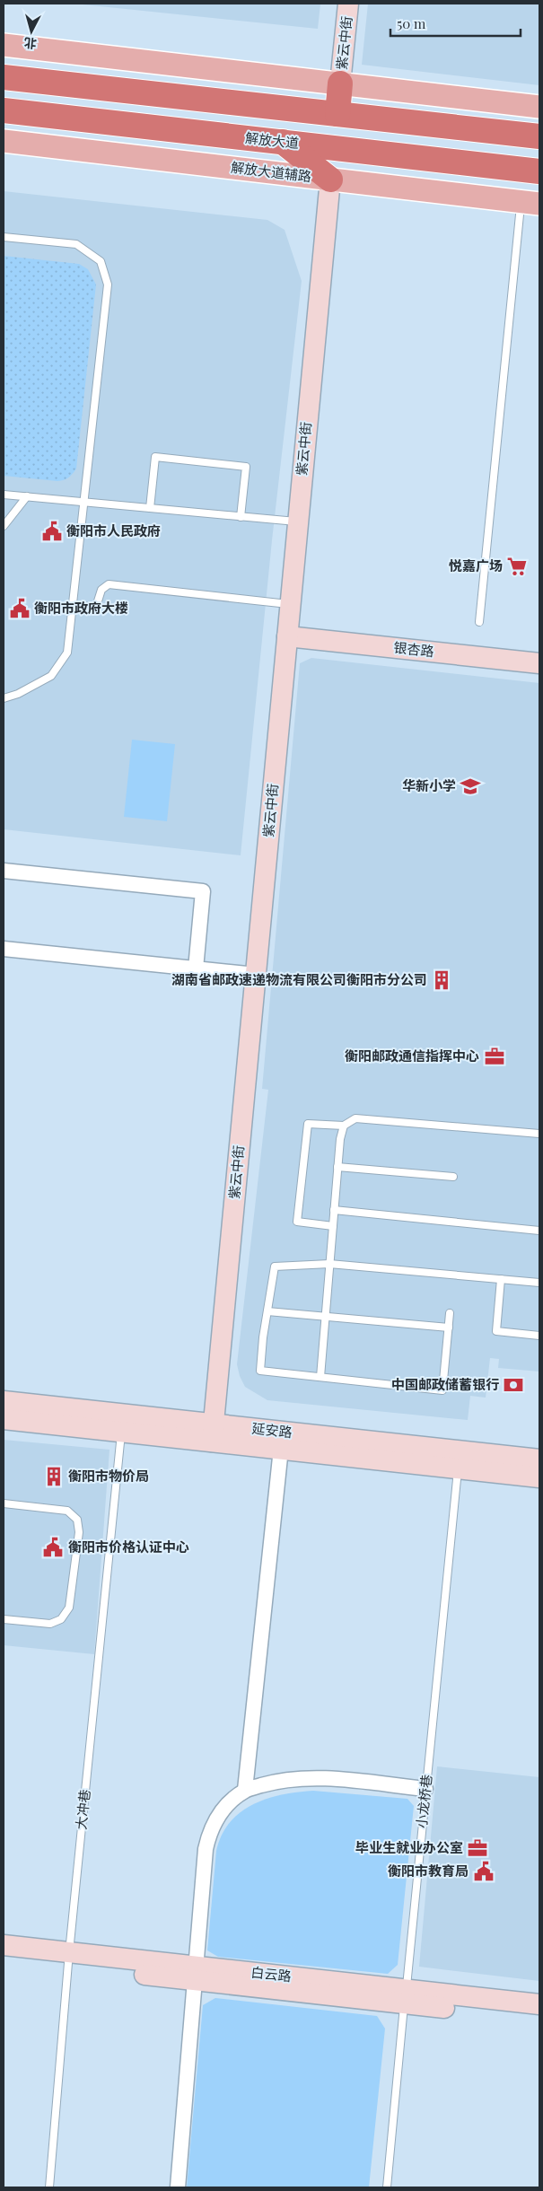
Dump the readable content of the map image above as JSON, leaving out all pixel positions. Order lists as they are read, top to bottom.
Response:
{
  "streets": {
    "highway": ["解放大道"],
    "main road": ["解放大道辅路"],
    "street": [
      "紫云中街",
      "银杏路",
      "延安路",
      "白云路"
    ],
    "lane": ["小龙桥巷", "大冲巷"]
  },
  "crossings": [
    ["紫云中街", "解放大道辅路"],
    ["紫云中街", "银杏路"],
    ["紫云中街", "延安路"],
    ["延安路", "小龙桥巷"],
    ["延安路", "大冲巷"],
    ["小龙桥巷", "白云路"],
    ["大冲巷", "白云路"]
  ],
  "places": {
    "public building": [
      "衡阳市人民政府",
      "衡阳市政府大楼",
      "衡阳市价格认证中心",
      "衡阳市教育局"
    ],
    "supermarket": ["悦嘉广场"],
    "school or university": ["华新小学"],
    "building": ["湖南省邮政速递物流有限公司衡阳市分公司", "衡阳市物价局"],
    "office": ["衡阳邮政通信指挥中心", "毕业生就业办公室"],
    "bank": ["中国邮政储蓄银行"]
  },
  "scale_bar": "50 m",
  "north": "bottom"
}
